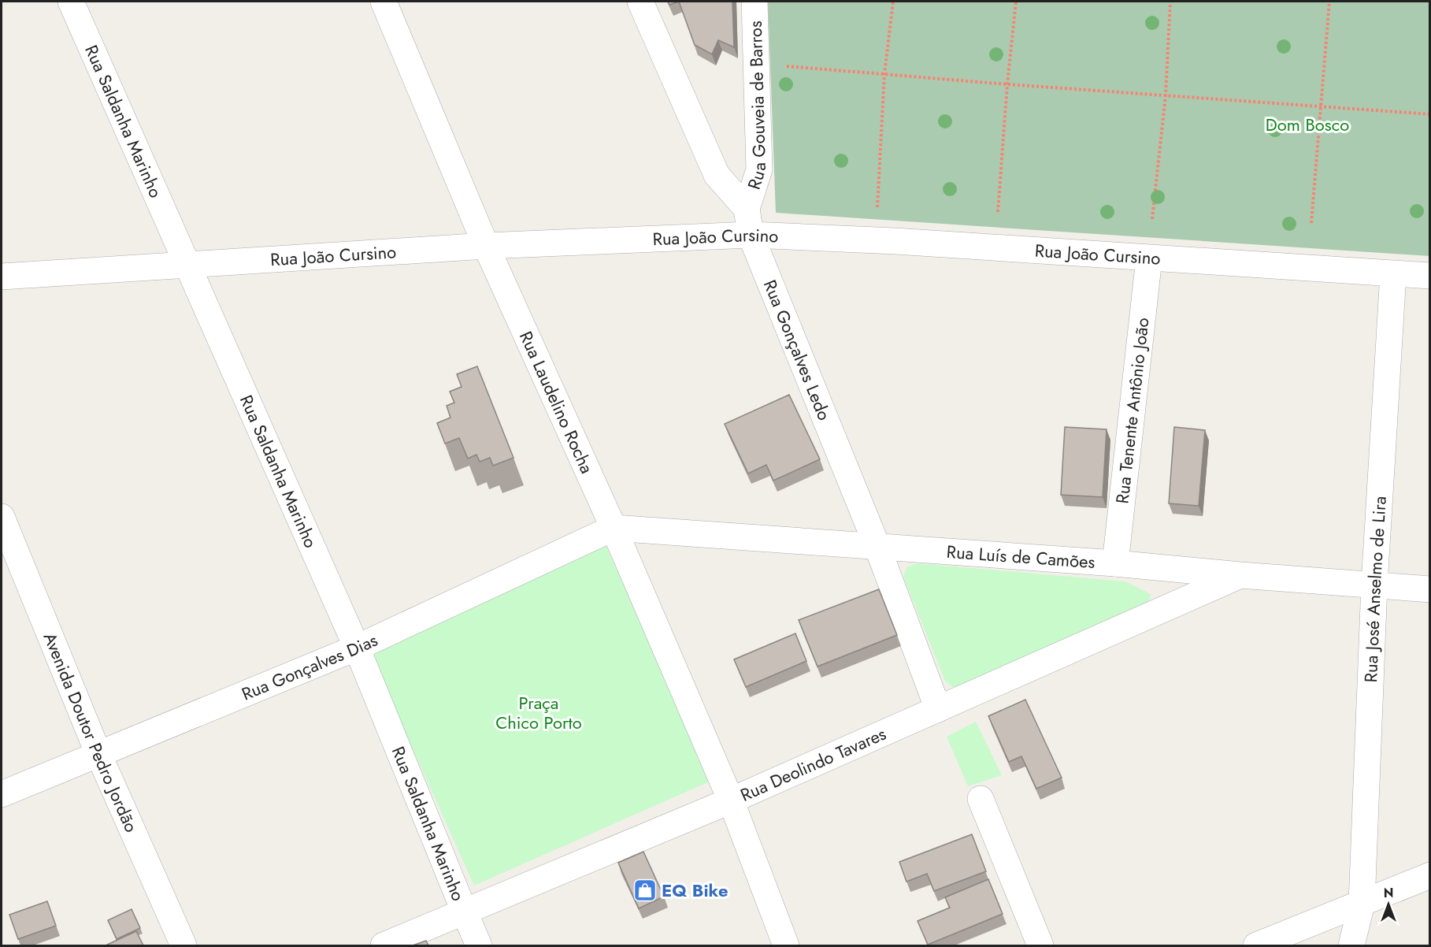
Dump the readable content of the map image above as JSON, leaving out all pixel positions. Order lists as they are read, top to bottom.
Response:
{
  "streets": {
    "street": [
      "Rua Gouveia de Barros",
      "Rua Saldanha Marinho",
      "Rua João Cursino",
      "Rua Gonçalves Ledo",
      "Rua Laudelino Rocha",
      "Rua Tenente Antônio João",
      "Rua Luís de Camões",
      "Rua José Anselmo de Lira",
      "Rua Gonçalves Dias",
      "Avenida Doutor Pedro Jordão",
      "Rua Deolindo Tavares"
    ]
  },
  "crossings": [
    ["Rua Gouveia de Barros", "Rua Gonçalves Ledo"],
    ["Rua Saldanha Marinho", "Rua João Cursino"],
    ["Rua Saldanha Marinho", "Rua Gonçalves Dias"],
    ["Rua Saldanha Marinho", "Rua Deolindo Tavares"],
    ["Rua João Cursino", "Rua Gonçalves Ledo"],
    ["Rua João Cursino", "Rua Laudelino Rocha"],
    ["Rua João Cursino", "Rua Tenente Antônio João"],
    ["Rua João Cursino", "Rua José Anselmo de Lira"],
    ["Rua Gonçalves Ledo", "Rua Luís de Camões"],
    ["Rua Gonçalves Ledo", "Rua Deolindo Tavares"],
    ["Rua Laudelino Rocha", "Rua Luís de Camões"],
    ["Rua Laudelino Rocha", "Rua Gonçalves Dias"],
    ["Rua Laudelino Rocha", "Rua Deolindo Tavares"],
    ["Rua Tenente Antônio João", "Rua Luís de Camões"],
    ["Rua Luís de Camões", "Rua José Anselmo de Lira"],
    ["Rua Luís de Camões", "Rua Gonçalves Dias"],
    ["Rua Luís de Camões", "Rua Deolindo Tavares"],
    ["Rua Gonçalves Dias", "Avenida Doutor Pedro Jordão"]
  ],
  "parks": ["Dom Bosco", "Praça Chico Porto"],
  "places": {
    "shop": ["EQ Bike"]
  },
  "north": "top"
}
